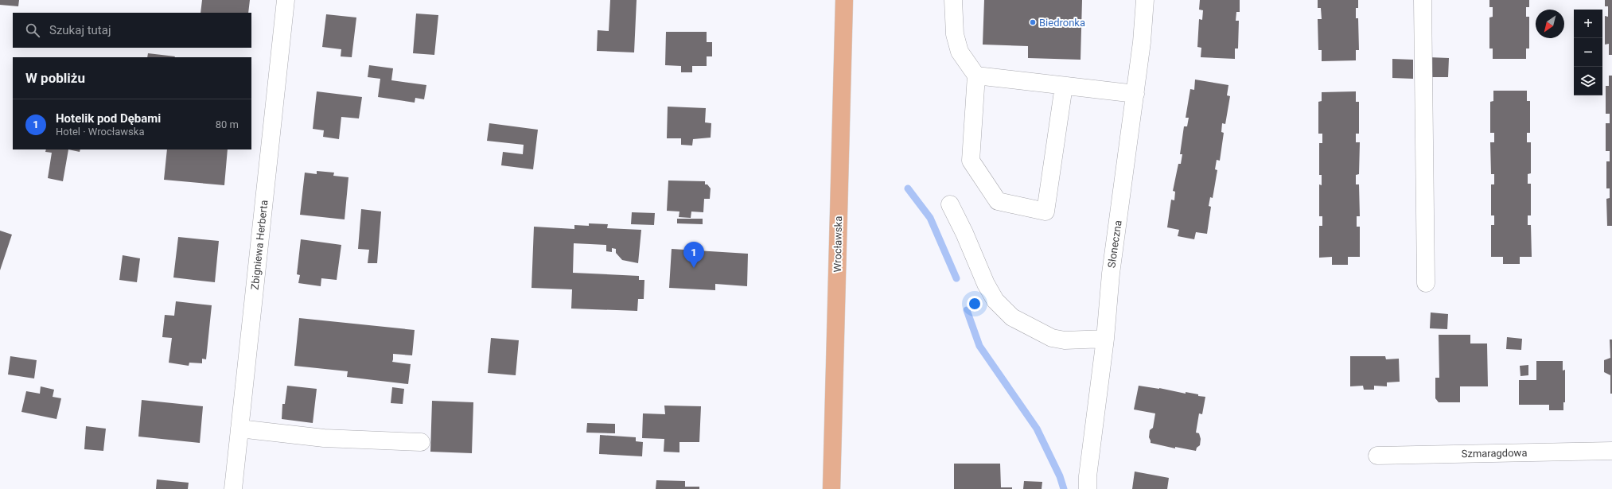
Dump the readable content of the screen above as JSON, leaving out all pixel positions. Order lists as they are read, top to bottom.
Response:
{
  "streets": {
    "main road": ["Wrocławska"],
    "street": ["Słoneczna", "Zbigniewa Herberta", "Szmaragdowa"]
  },
  "places": ["Biedronka"],
  "north": "bottom left",
  "page": {
    "map_buttons": ["+", "−"],
    "search": "Szukaj tutaj",
    "heading": "W pobliżu",
    "list": [
      {
        "mark": "1",
        "name": "Hotelik pod Dębami",
        "note": "Hotel · Wrocławska",
        "value": "80 m"
      }
    ],
    "pins": "1"
  }
}
